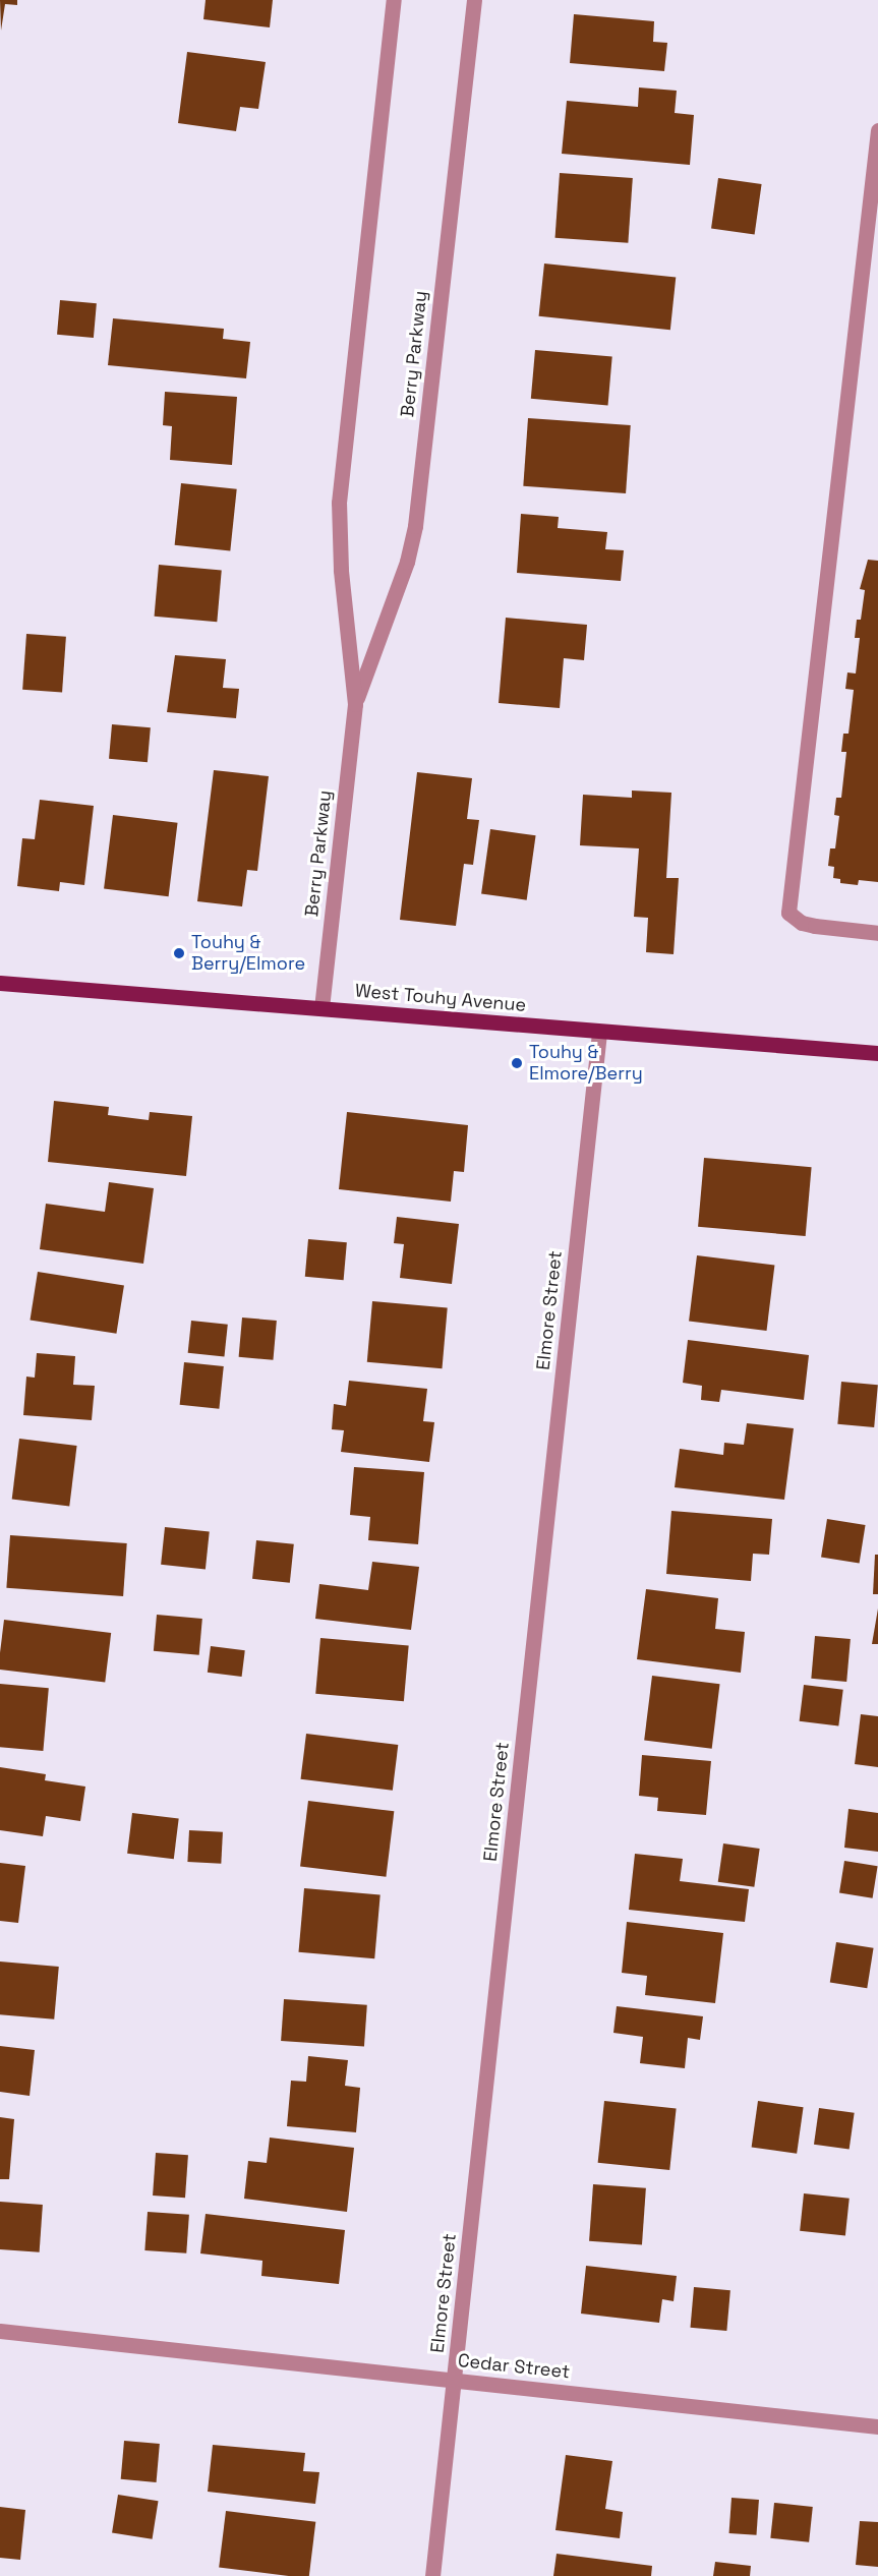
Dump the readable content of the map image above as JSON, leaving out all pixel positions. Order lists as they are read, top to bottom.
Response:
{
  "streets": {
    "main road": ["West Touhy Avenue"],
    "street": ["Berry Parkway", "Elmore Street", "Cedar Street"]
  },
  "crossings": [
    ["Berry Parkway", "West Touhy Avenue"],
    ["West Touhy Avenue", "Elmore Street"],
    ["Elmore Street", "Cedar Street"]
  ],
  "places": ["Touhy & Berry/Elmore", "Touhy & Elmore/Berry"]
}
